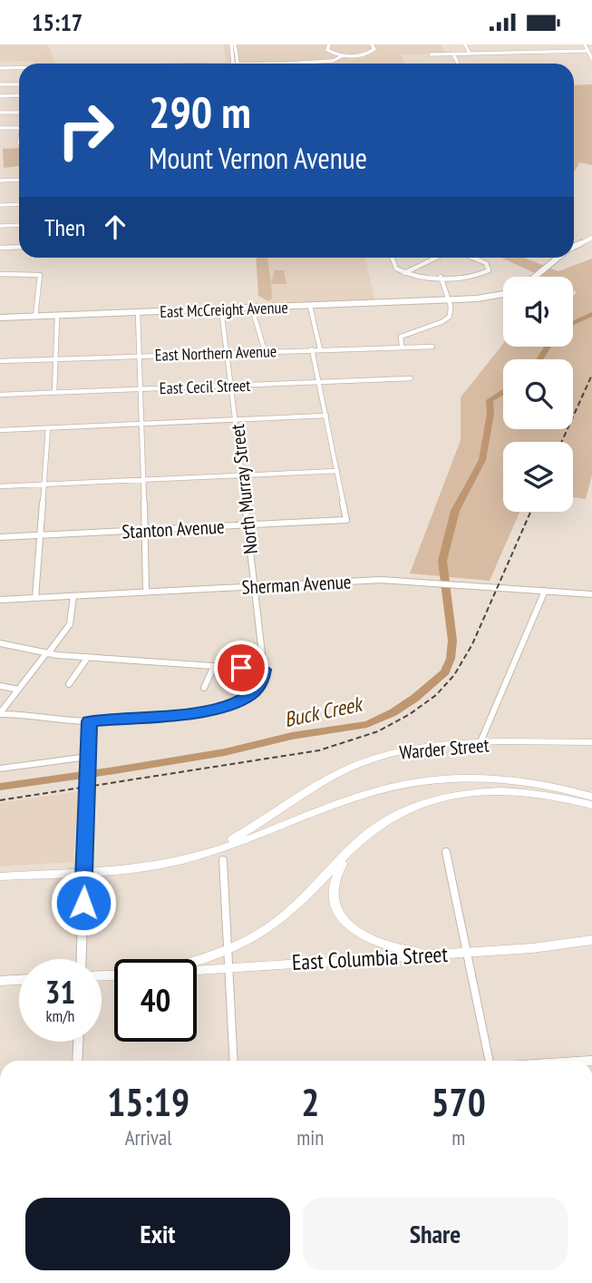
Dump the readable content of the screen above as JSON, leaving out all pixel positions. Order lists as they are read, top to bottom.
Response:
{
  "streets": {
    "main road": ["Warder Street", "East Columbia Street"],
    "street": [
      "East McCreight Avenue",
      "East Northern Avenue",
      "East Cecil Street",
      "North Murray Street",
      "Stanton Avenue",
      "Sherman Avenue"
    ]
  },
  "crossings": [
    ["East McCreight Avenue", "North Murray Street"],
    ["East Northern Avenue", "North Murray Street"],
    ["East Cecil Street", "North Murray Street"],
    ["North Murray Street", "Stanton Avenue"],
    ["North Murray Street", "Sherman Avenue"]
  ],
  "water": ["Buck Creek"],
  "page": {
    "status": "15:17",
    "turn": ["290 m", "Mount Vernon Avenue"],
    "then": "Then",
    "speed": "31 km/h",
    "limit": "40",
    "eta": [
      "15:19",
      "Arrival",
      "2",
      "min",
      "570",
      "m"
    ],
    "buttons": ["Exit", "Share"]
  }
}
